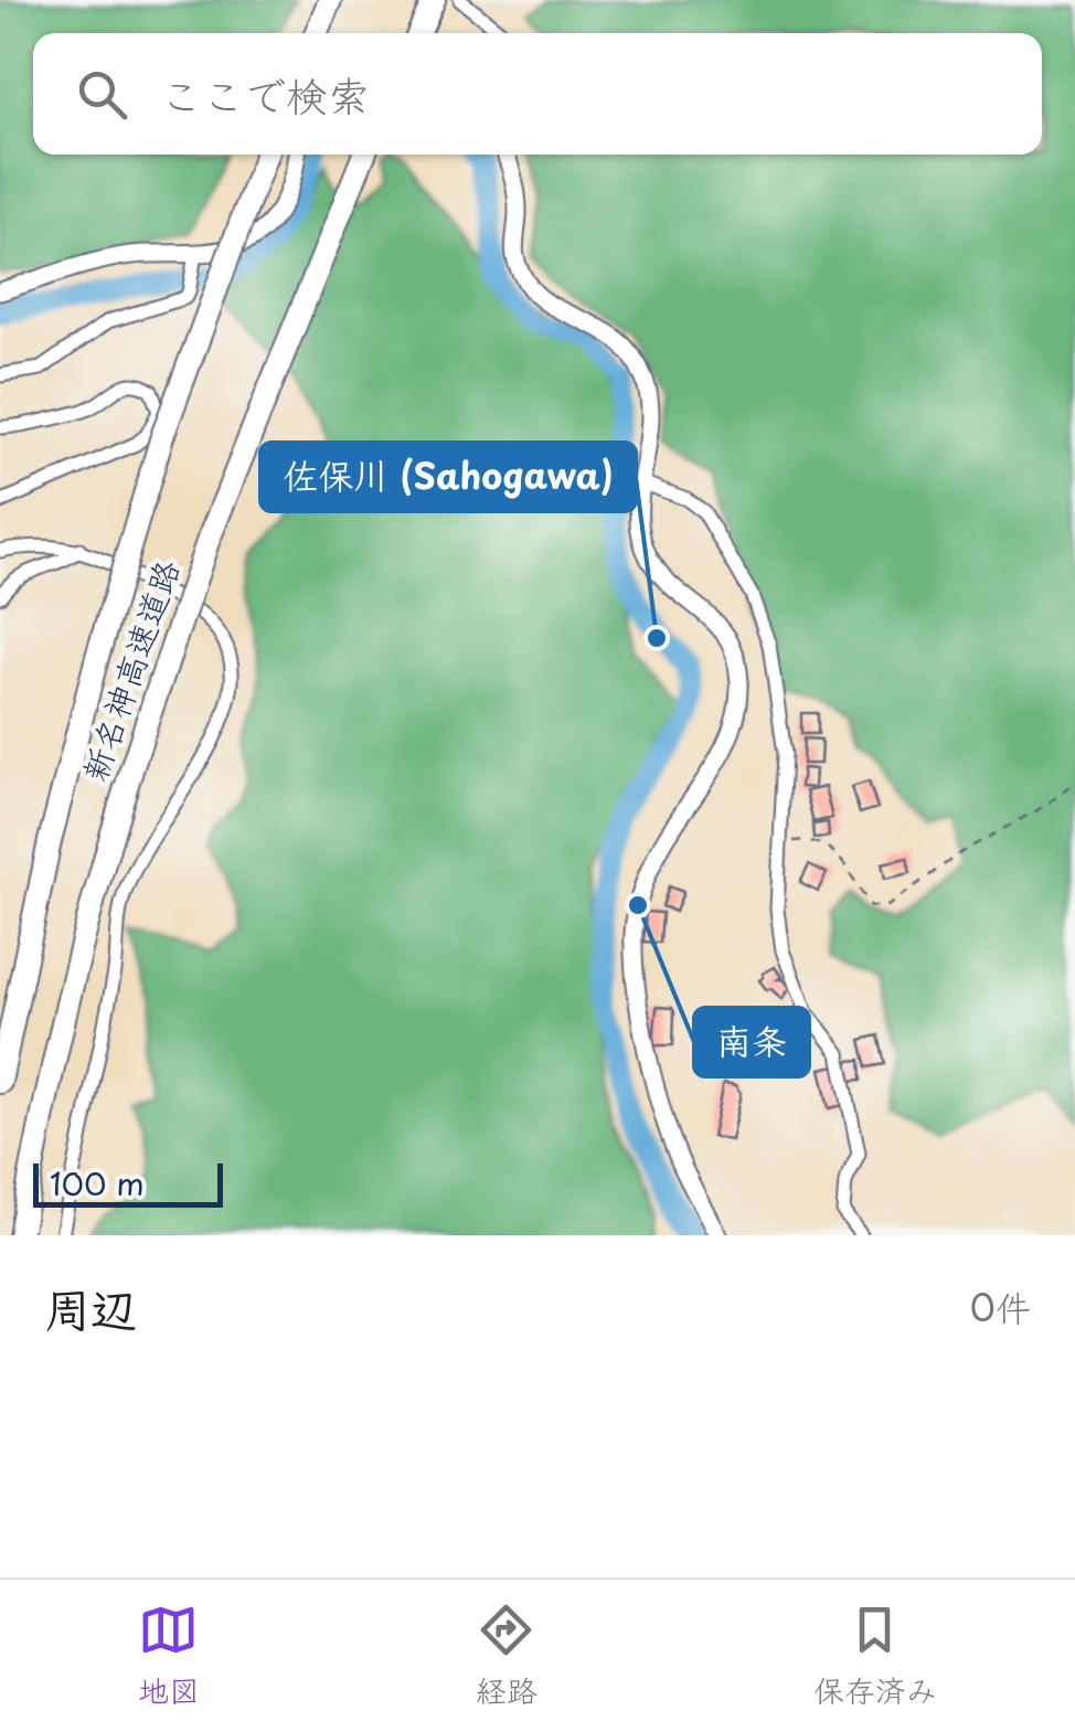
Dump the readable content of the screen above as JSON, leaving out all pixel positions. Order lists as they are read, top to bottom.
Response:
{
  "streets": {
    "highway": ["新名神高速道路"]
  },
  "places": ["佐保川 (Sahogawa)", "南条"],
  "scale_bar": "100 m",
  "page": {
    "search": "ここで検索",
    "scale": "100 m",
    "heading": ["周辺", "0件"],
    "nav": ["地図", "経路", "保存済み"]
  }
}
